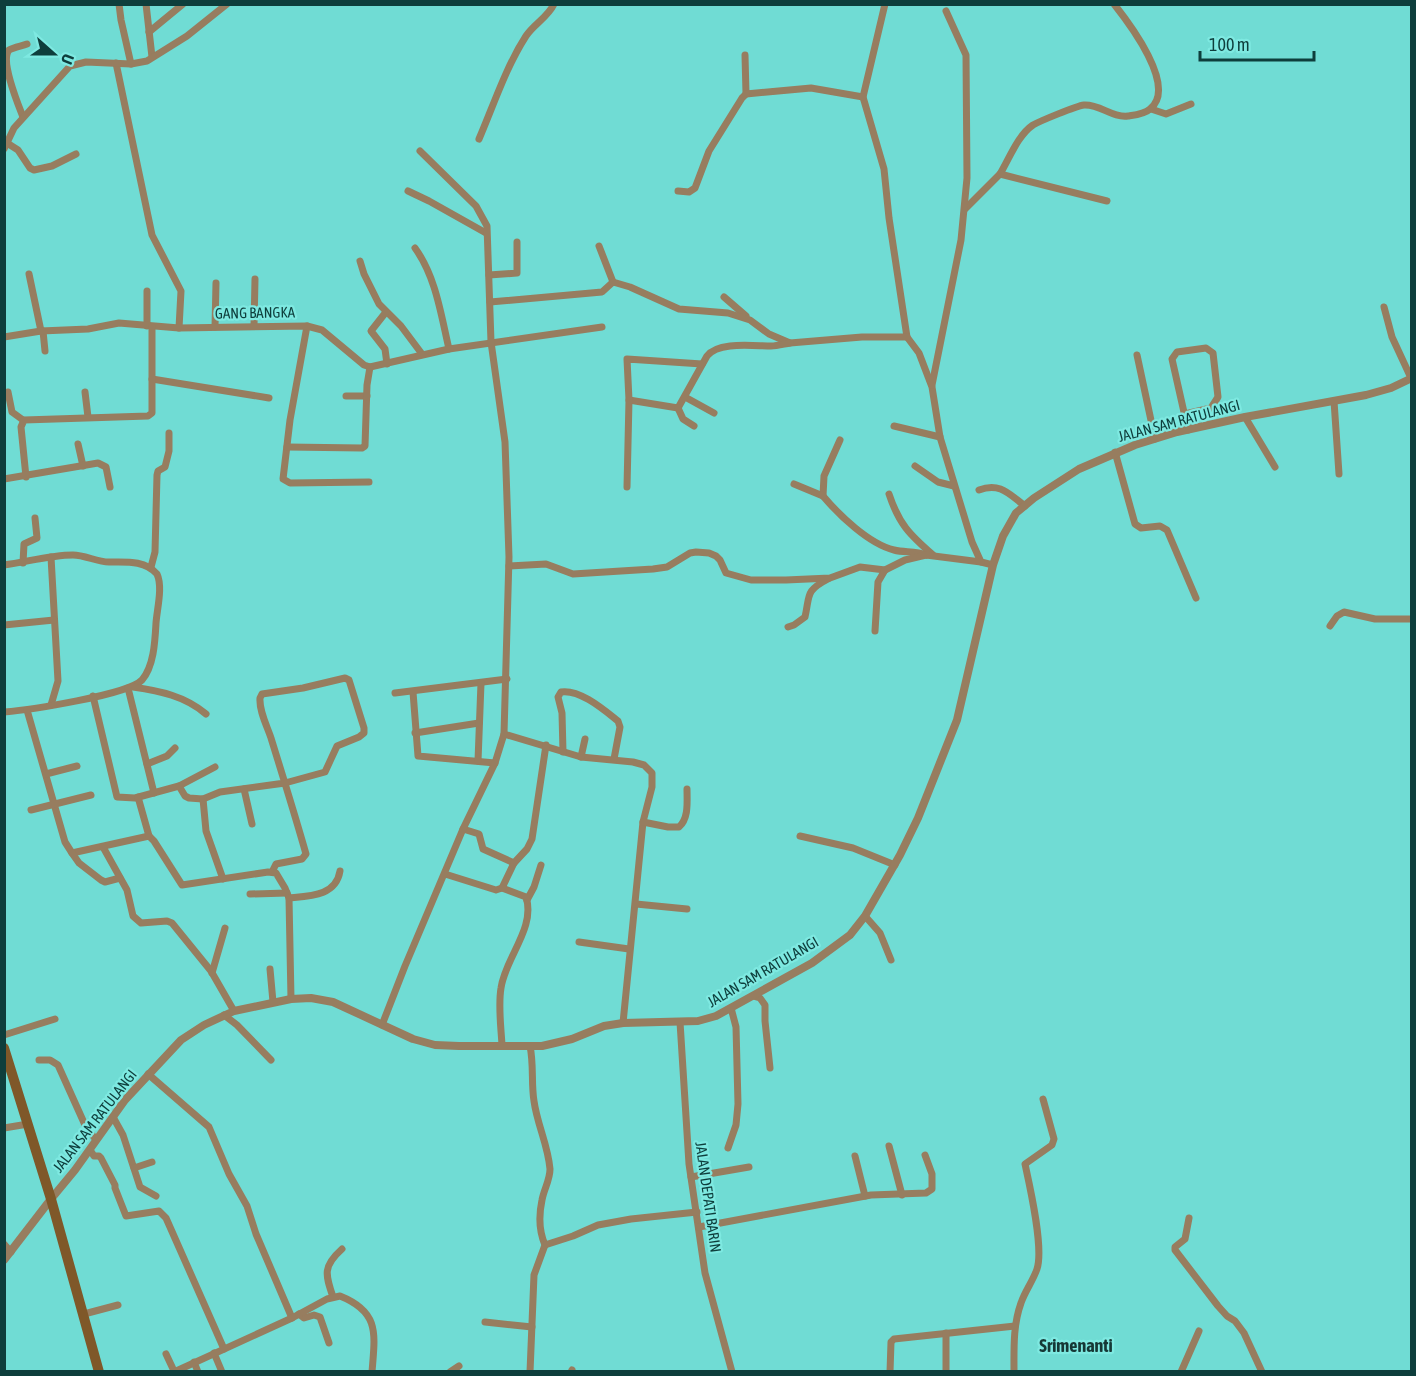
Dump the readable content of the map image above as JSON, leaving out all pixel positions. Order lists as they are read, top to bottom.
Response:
{
  "streets": {
    "street": ["GANG BANGKA", "JALAN SAM RATULANGI", "JALAN DEPATI BARIN"]
  },
  "crossings": [
    ["JALAN SAM RATULANGI", "JALAN DEPATI BARIN"]
  ],
  "districts": ["Srimenanti"],
  "scale_bar": "100 m",
  "north": "right"
}
